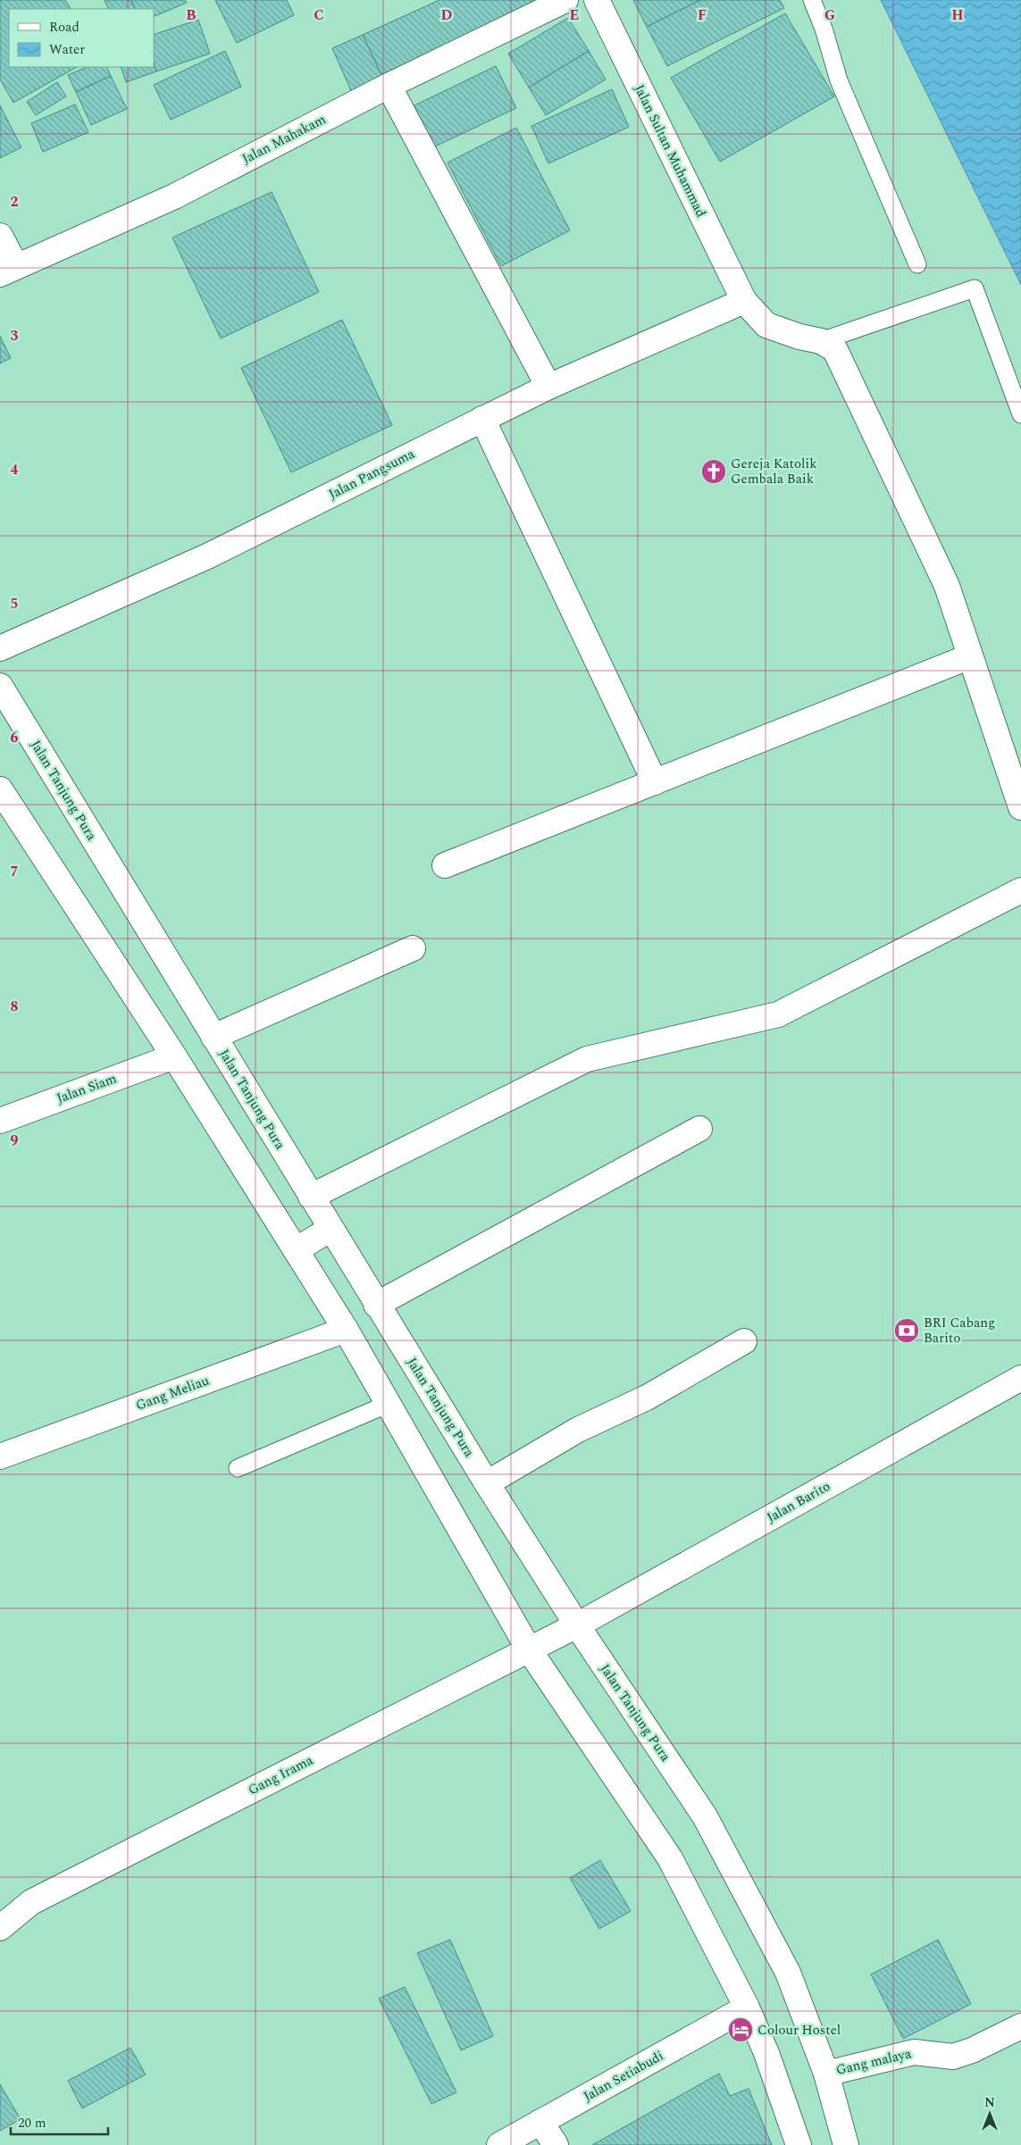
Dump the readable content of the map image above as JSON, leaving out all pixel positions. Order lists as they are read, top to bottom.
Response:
{
  "streets": {
    "main road": [
      "Jalan Mahakam",
      "Jalan Sultan Muhammad",
      "Jalan Pangsuma",
      "Jalan Tanjung Pura",
      "Jalan Siam",
      "Gang Meliau",
      "Jalan Barito",
      "Gang Irama",
      "Gang malaya",
      "Jalan Setiabudi"
    ]
  },
  "crossings": [
    ["Jalan Sultan Muhammad", "Jalan Pangsuma"],
    ["Jalan Tanjung Pura", "Jalan Barito"],
    ["Jalan Tanjung Pura", "Gang malaya"],
    ["Jalan Barito", "Gang Irama"]
  ],
  "places": {
    "church": ["Gereja Katolik Gembala Baik"],
    "bank": ["BRI Cabang Barito"],
    "hotel": ["Colour Hostel"]
  },
  "legend": ["Road", "Water"],
  "scale_bar": "20 m",
  "north": "top",
  "grid": {
    "columns": [
      "B",
      "C",
      "D",
      "E",
      "F",
      "G",
      "H"
    ],
    "rows": [
      "2",
      "3",
      "4",
      "5",
      "6",
      "7",
      "8",
      "9"
    ]
  }
}
